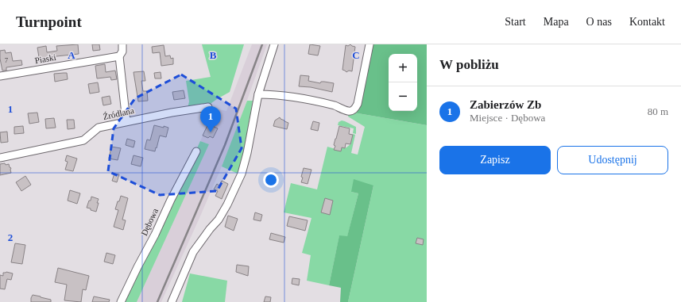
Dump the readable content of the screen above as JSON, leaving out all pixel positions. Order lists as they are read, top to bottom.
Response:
{
  "streets": {
    "street": ["Piaski", "Źródlana", "Dębowa"]
  },
  "house_numbers": ["7"],
  "page": {
    "header": "Turnpoint",
    "nav": [
      "Start",
      "Mapa",
      "O nas",
      "Kontakt"
    ],
    "heading": "W pobliżu",
    "map_buttons": ["+", "−"],
    "list": [
      {
        "mark": "1",
        "name": "Zabierzów Zb",
        "note": "Miejsce · Dębowa",
        "value": "80 m"
      }
    ],
    "pins": "1",
    "buttons": ["Zapisz", "Udostępnij"]
  },
  "grid": {
    "columns": ["A", "B", "C"],
    "rows": ["1", "2"]
  }
}
